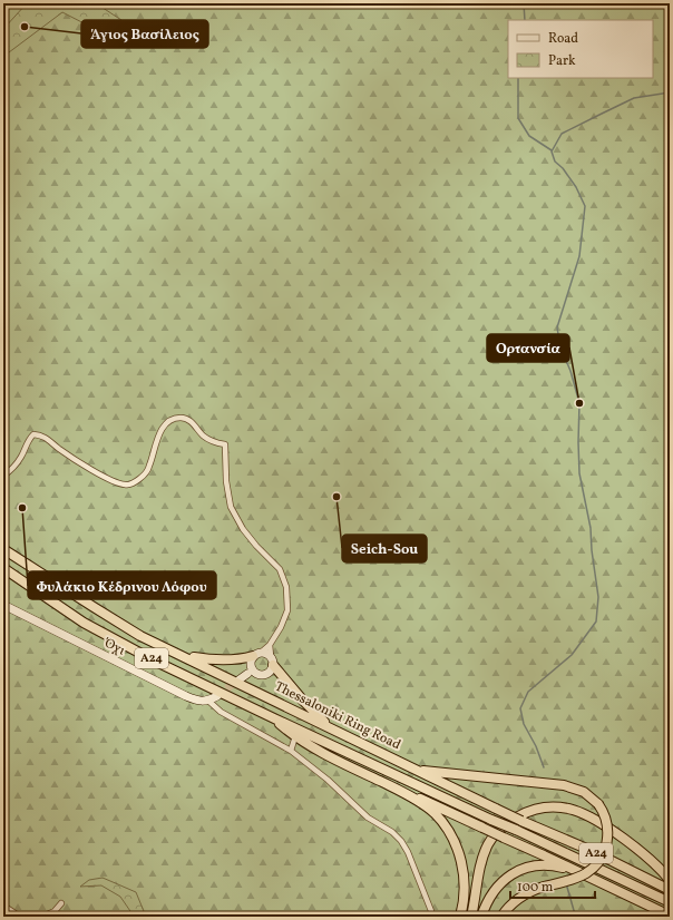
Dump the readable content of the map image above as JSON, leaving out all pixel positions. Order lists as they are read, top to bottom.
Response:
{
  "streets": {
    "highway": ["Α24", "Thessaloniki Ring Road"],
    "main road": ["Όχι"]
  },
  "places": [
    "Άγιος Βασίλειος",
    "Ορτανσία",
    "Seich-Sou",
    "Φυλάκιο Κέδρινου Λόφου"
  ],
  "legend": ["Road", "Park"],
  "scale_bar": "100 m"
}
